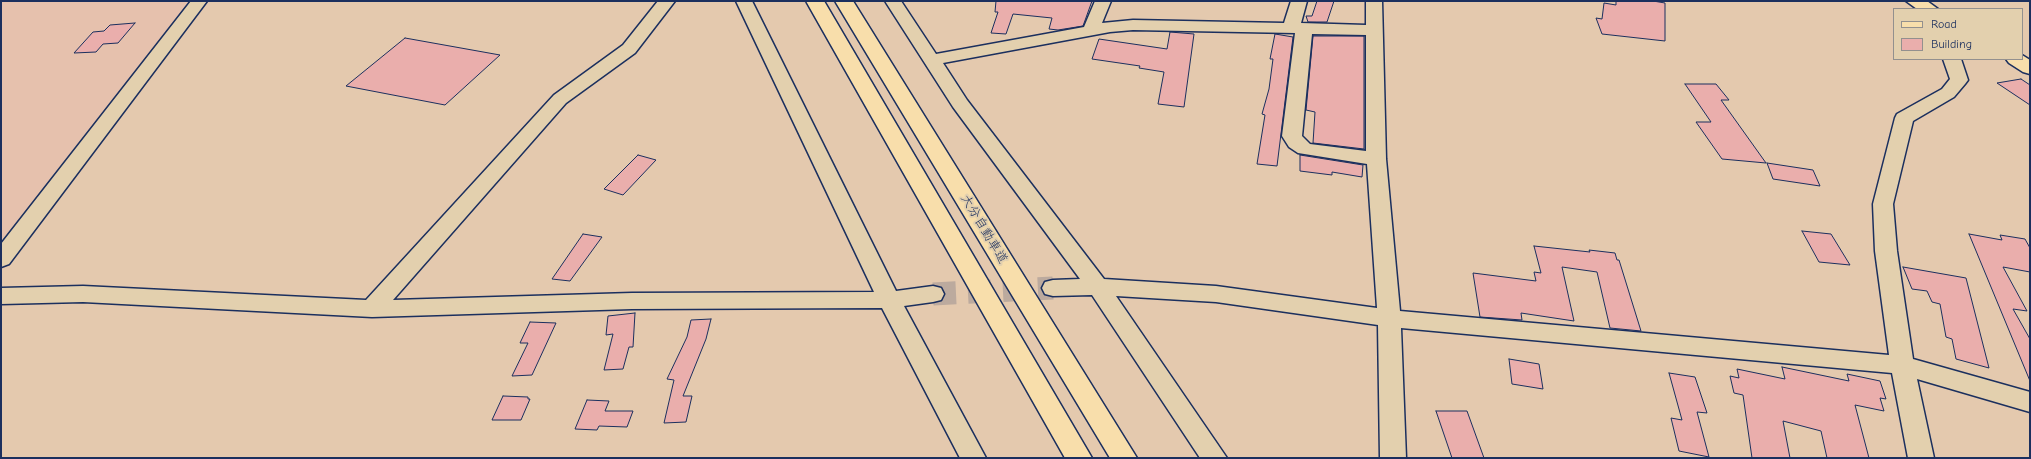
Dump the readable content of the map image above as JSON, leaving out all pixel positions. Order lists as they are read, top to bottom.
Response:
{
  "streets": {
    "main road": ["大分自動車道"]
  },
  "legend": ["Road", "Building"]
}
